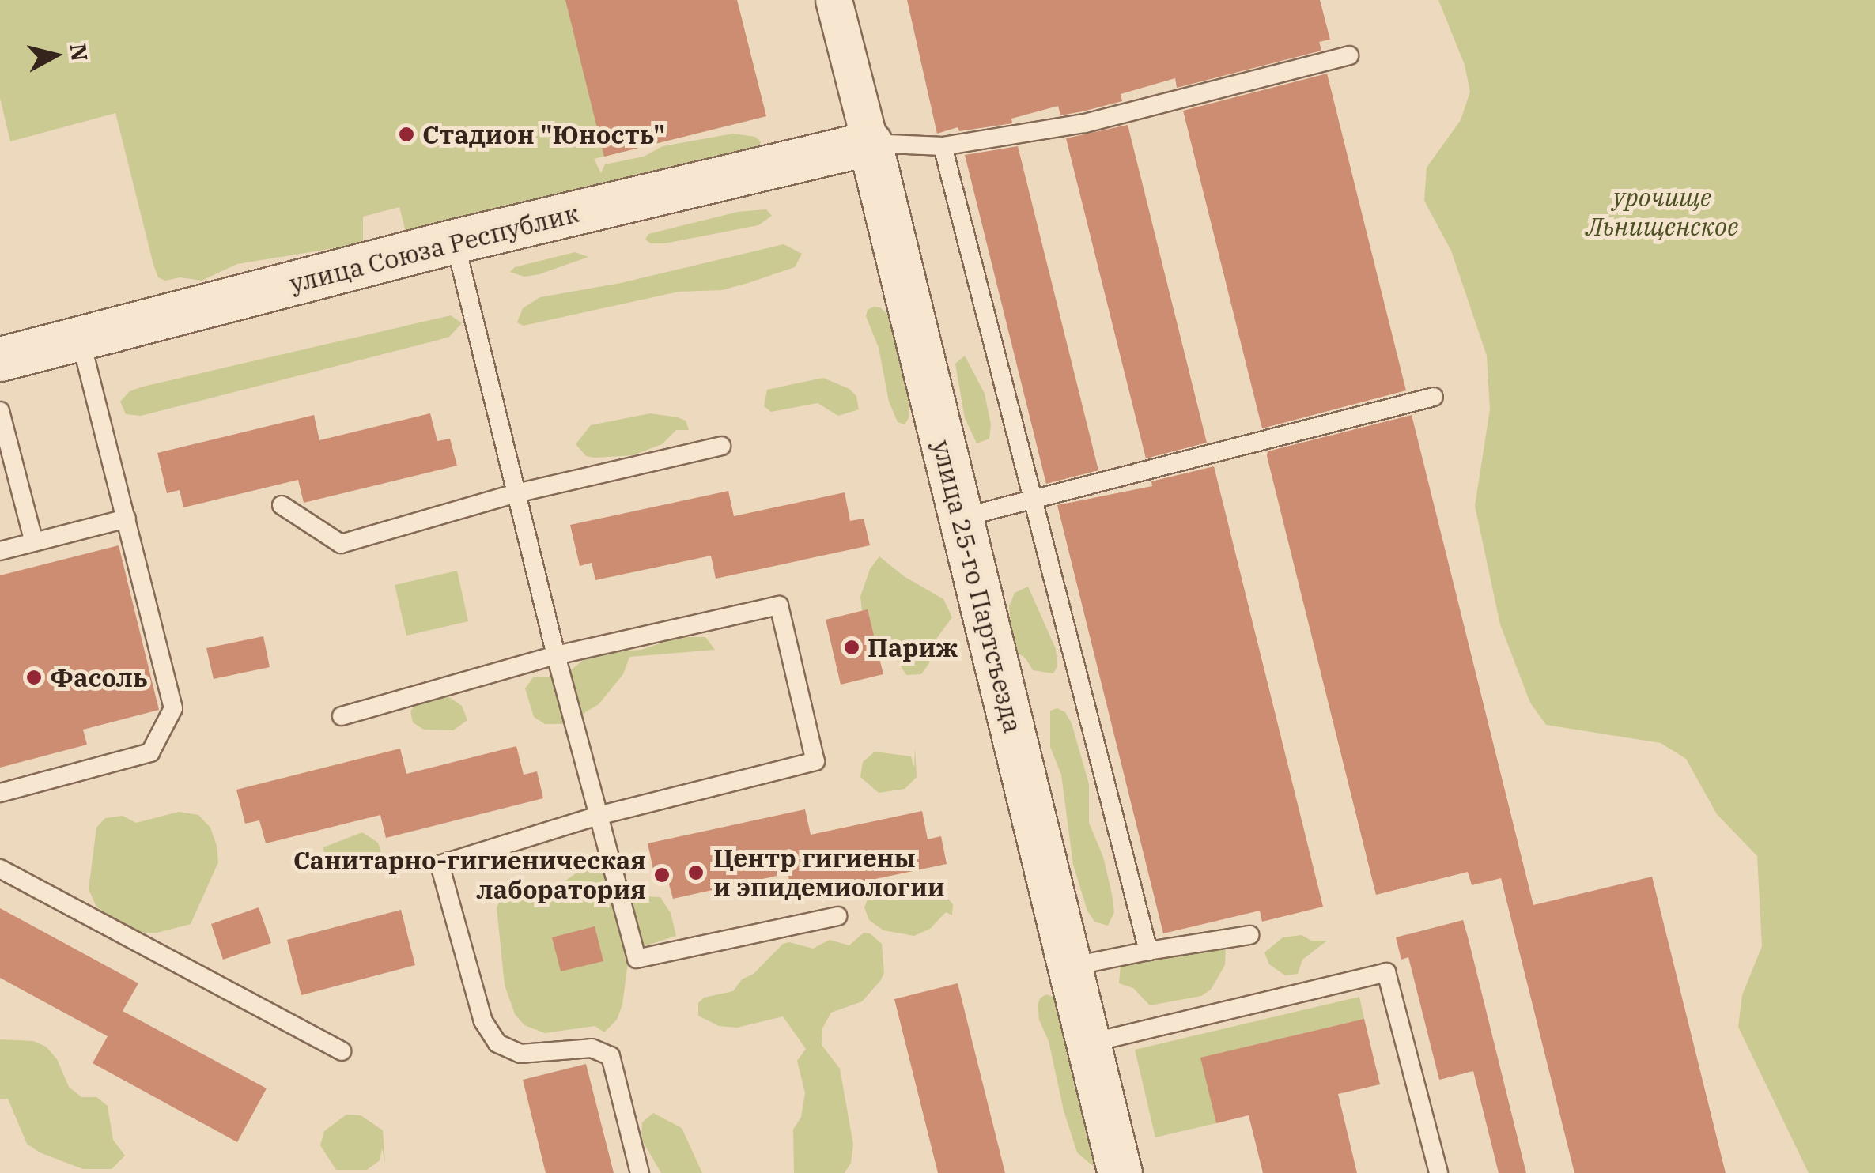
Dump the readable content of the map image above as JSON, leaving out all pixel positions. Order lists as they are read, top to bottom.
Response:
{
  "streets": {
    "street": ["улица Союза Республик", "улица 25-го Партсъезда"]
  },
  "crossings": [
    ["улица Союза Республик", "улица 25-го Партсъезда"]
  ],
  "parks": ["урочище Льнищенское"],
  "places": [
    "Стадион \"Юность\"",
    "Париж",
    "Фасоль",
    "Центр гигиены и эпидемиологии",
    "Санитарно-гигиеническая лаборатория"
  ],
  "north": "right"
}
